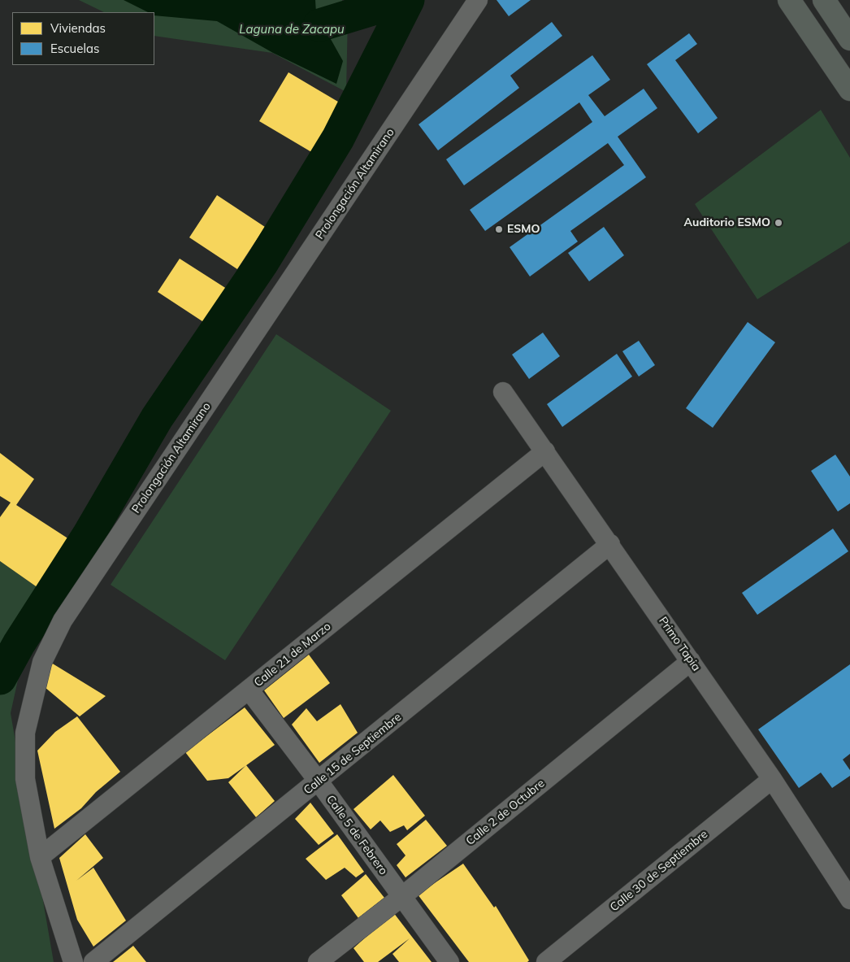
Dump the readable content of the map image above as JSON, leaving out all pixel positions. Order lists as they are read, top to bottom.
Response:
{
  "streets": {
    "street": [
      "Prolongación Altamirano",
      "Primo Tapia",
      "Calle 21 de Marzo",
      "Calle 15 de Septiembre",
      "Calle 2 de Octubre",
      "Calle 5 de Febrero",
      "Calle 30 de Septiembre"
    ]
  },
  "crossings": [
    ["Prolongación Altamirano", "Calle 21 de Marzo"],
    ["Primo Tapia", "Calle 21 de Marzo"],
    ["Primo Tapia", "Calle 15 de Septiembre"],
    ["Primo Tapia", "Calle 2 de Octubre"],
    ["Primo Tapia", "Calle 30 de Septiembre"],
    ["Calle 21 de Marzo", "Calle 5 de Febrero"],
    ["Calle 15 de Septiembre", "Calle 5 de Febrero"],
    ["Calle 2 de Octubre", "Calle 5 de Febrero"]
  ],
  "water": ["Laguna de Zacapu"],
  "places": ["Auditorio ESMO", "ESMO"],
  "legend": ["Viviendas", "Escuelas"]
}
